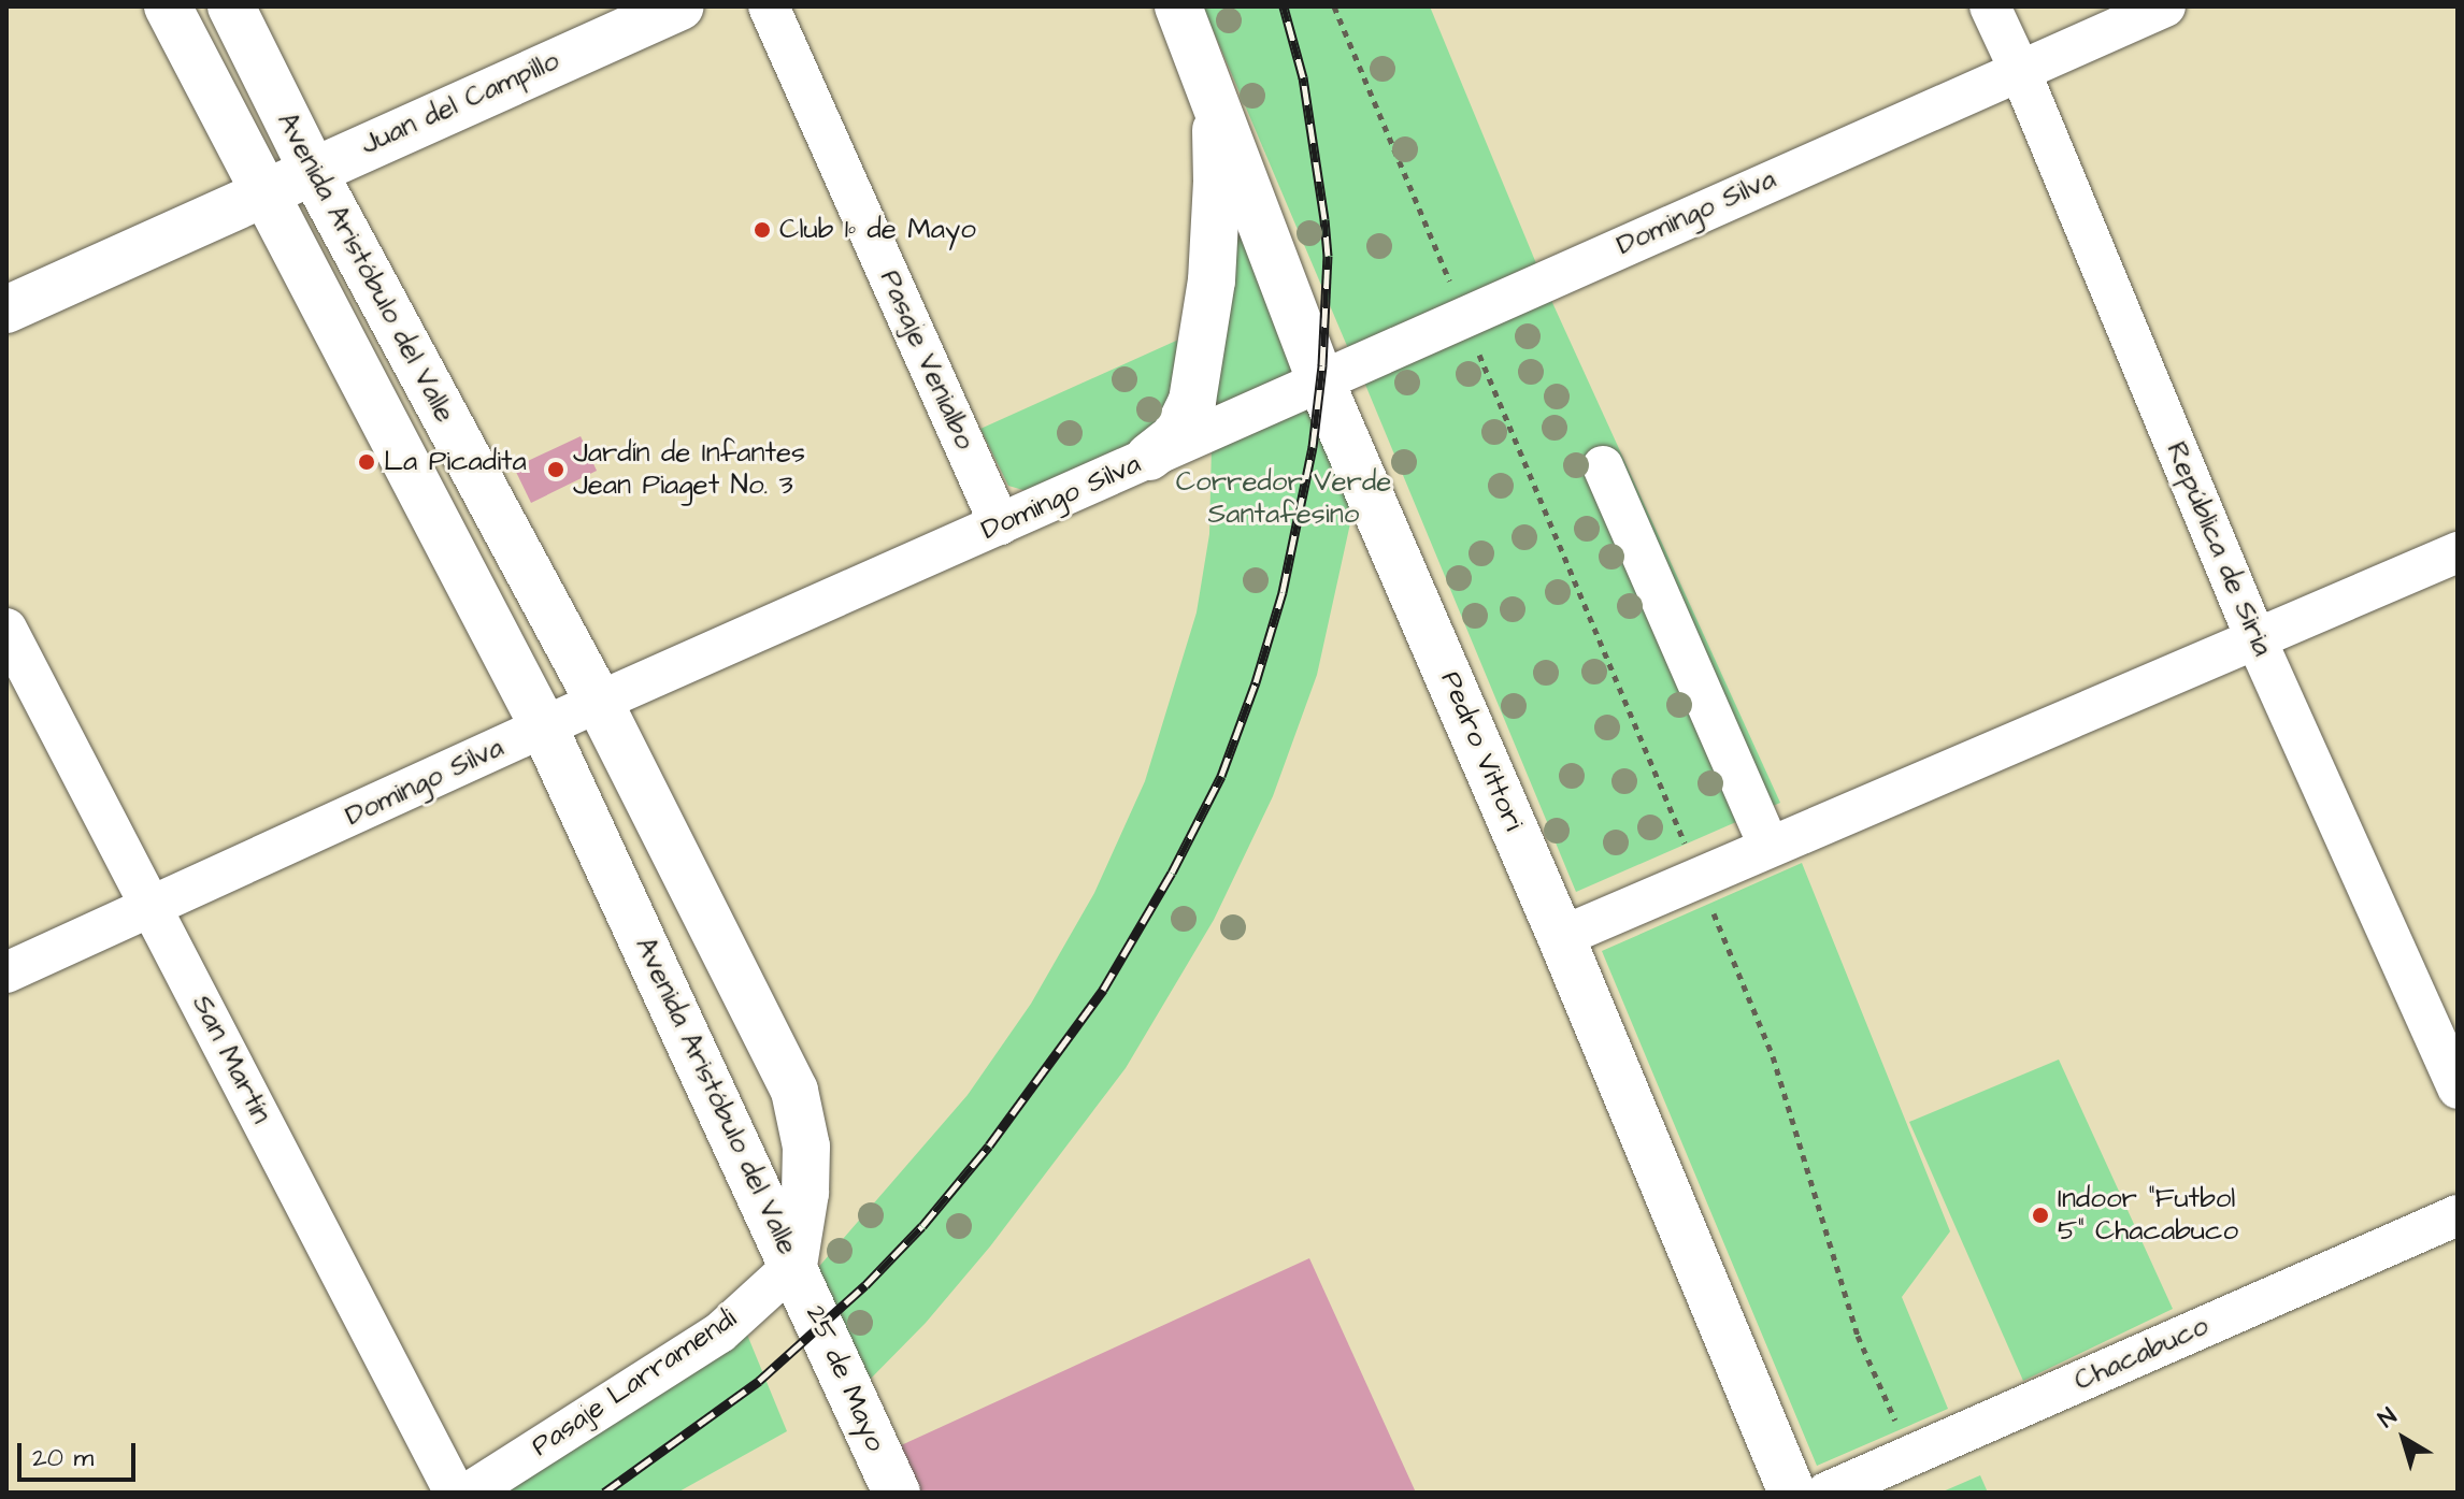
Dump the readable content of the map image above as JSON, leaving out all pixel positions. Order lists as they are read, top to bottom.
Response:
{
  "streets": {
    "main road": [
      "Juan del Campillo",
      "Avenida Aristóbulo del Valle",
      "Pedro Vittori",
      "25 de Mayo"
    ],
    "street": [
      "Domingo Silva",
      "Pasaje Venialbo",
      "República de Siria",
      "San Martín",
      "Chacabuco",
      "Pasaje Larramendi"
    ]
  },
  "crossings": [
    ["Juan del Campillo", "Avenida Aristóbulo del Valle"],
    ["Domingo Silva", "Avenida Aristóbulo del Valle"],
    ["Domingo Silva", "Pasaje Venialbo"],
    ["Domingo Silva", "República de Siria"],
    ["Domingo Silva", "Pedro Vittori"],
    ["Domingo Silva", "San Martín"],
    ["Avenida Aristóbulo del Valle", "25 de Mayo"],
    ["Avenida Aristóbulo del Valle", "Pasaje Larramendi"],
    ["25 de Mayo", "Pasaje Larramendi"]
  ],
  "parks": ["Corredor Verde Santafesino"],
  "places": [
    "Club 1º de Mayo",
    "La Picadita",
    "Jardín de Infantes Jean Piaget No. 3",
    "Indoor \"Futbol 5\" Chacabuco"
  ],
  "scale_bar": "20 m",
  "north": "top left"
}
